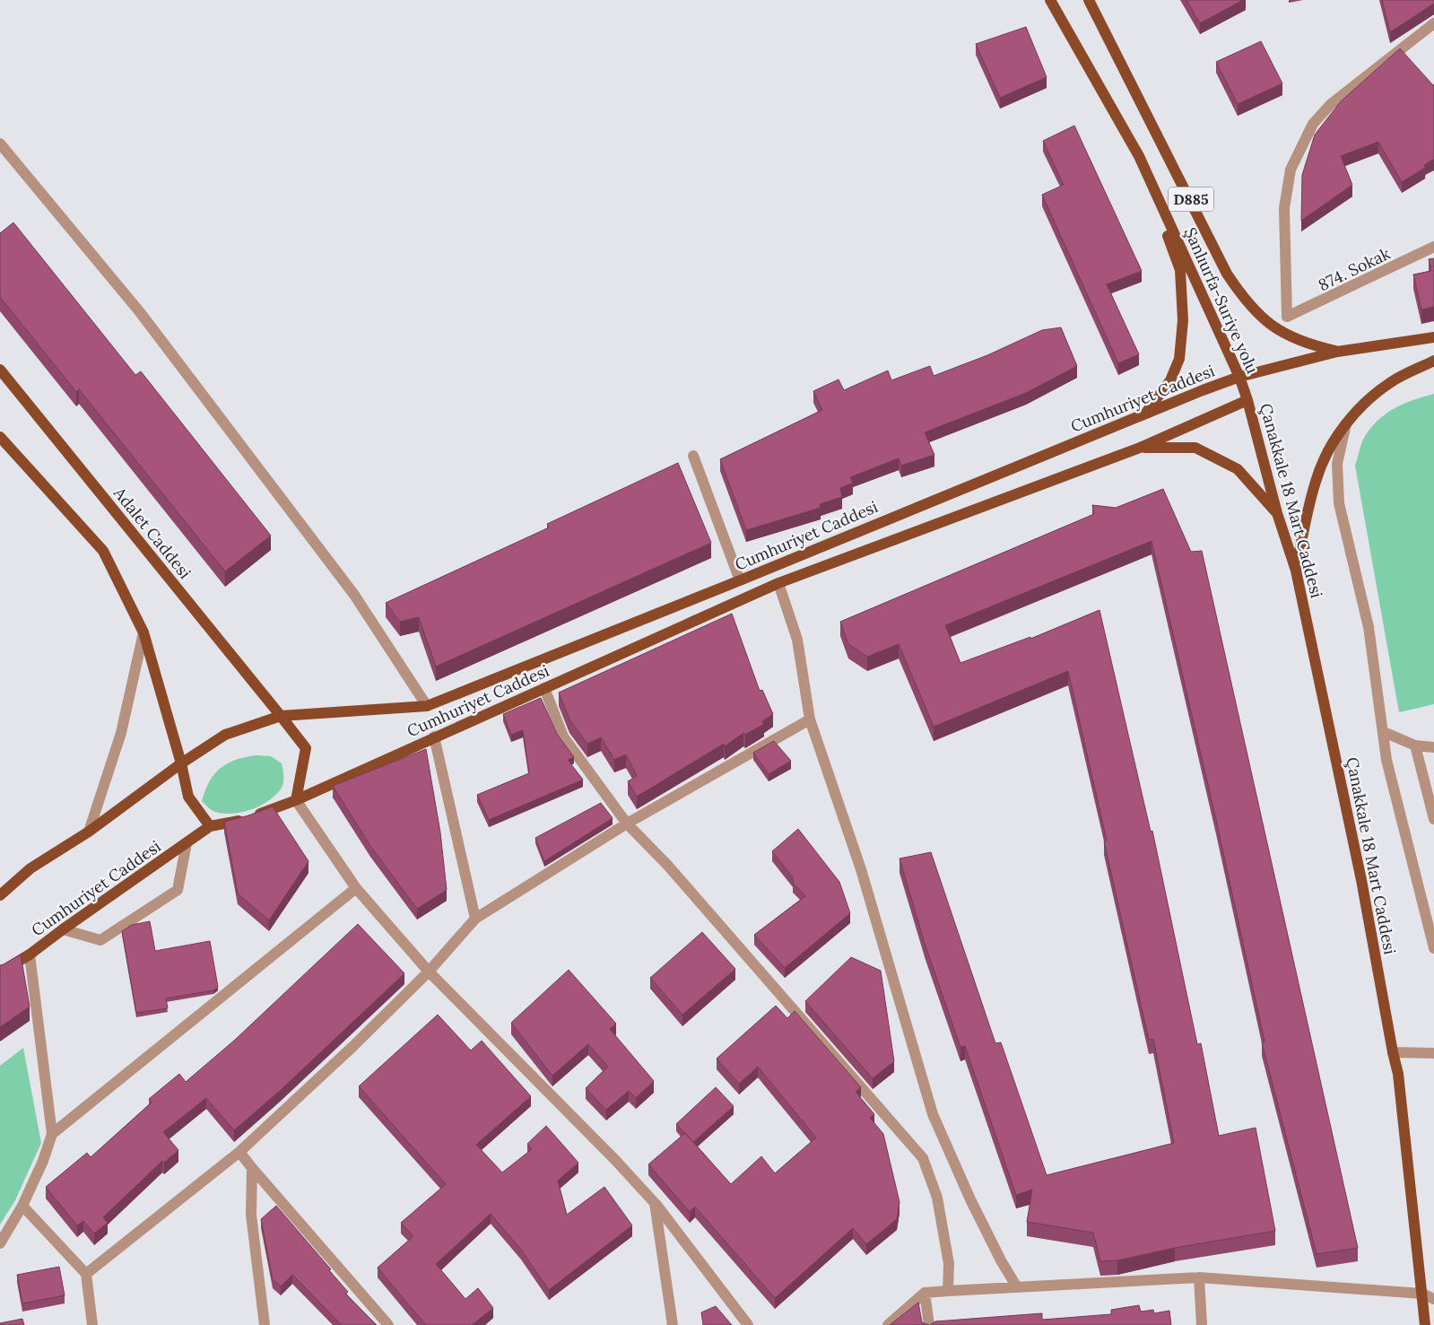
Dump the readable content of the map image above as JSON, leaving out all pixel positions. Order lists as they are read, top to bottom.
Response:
{
  "streets": {
    "main road": [
      "D885",
      "Şanlıurfa-Suriye yolu",
      "Cumhuriyet Caddesi",
      "Çanakkale 18 Mart Caddesi",
      "Adalet Caddesi"
    ],
    "street": ["874. Sokak"]
  },
  "crossings": [
    ["D885", "Şanlıurfa-Suriye yolu"],
    ["D885", "Cumhuriyet Caddesi"],
    ["Şanlıurfa-Suriye yolu", "Cumhuriyet Caddesi"],
    ["Şanlıurfa-Suriye yolu", "Çanakkale 18 Mart Caddesi"],
    ["Cumhuriyet Caddesi", "Çanakkale 18 Mart Caddesi"],
    ["Cumhuriyet Caddesi", "Adalet Caddesi"]
  ]
}
